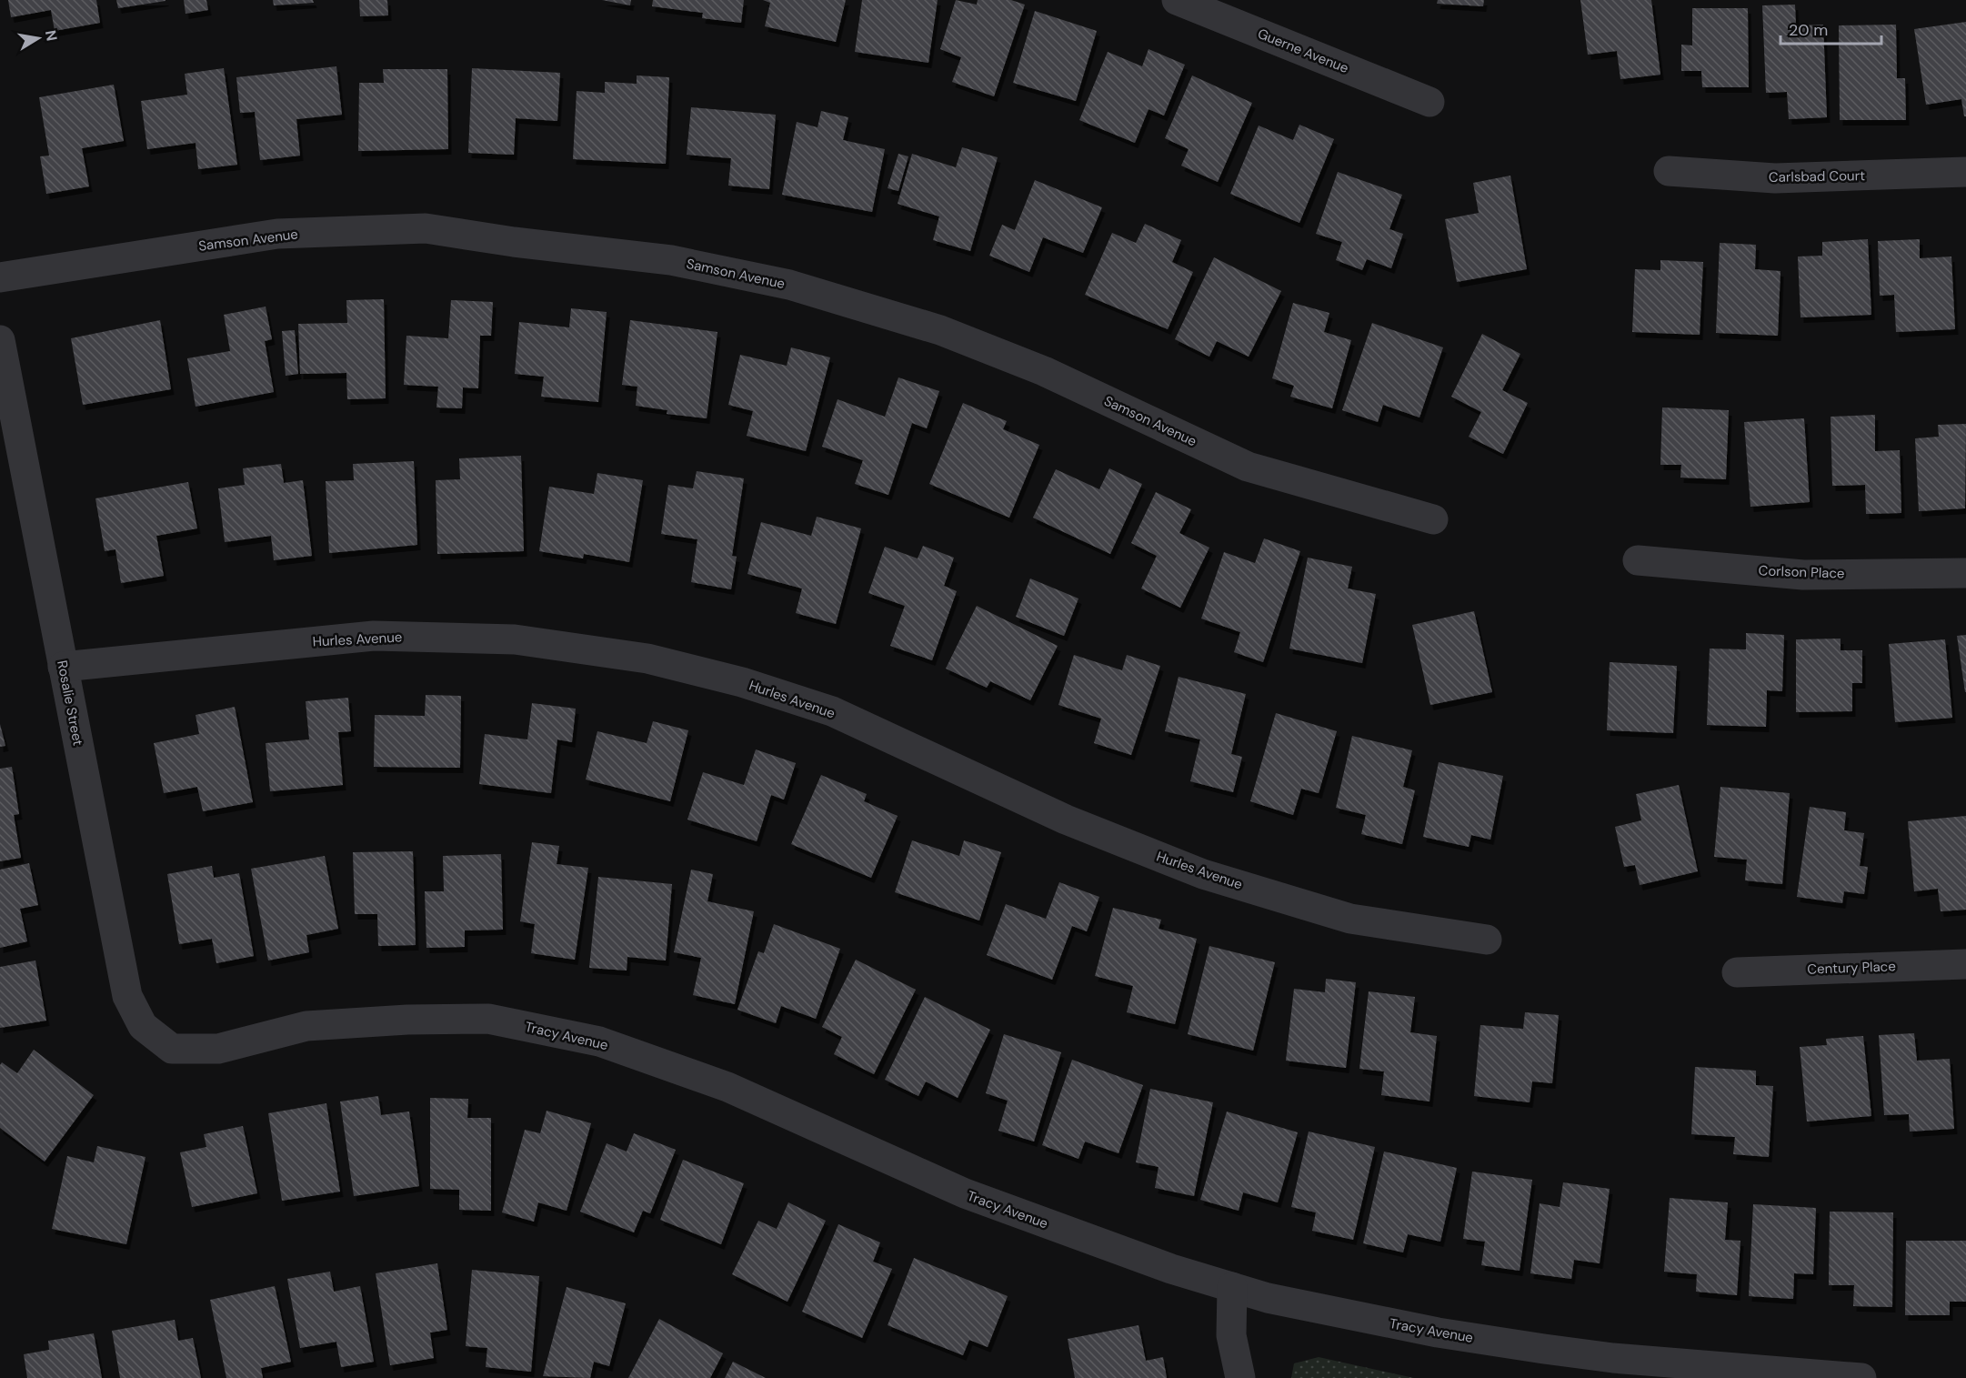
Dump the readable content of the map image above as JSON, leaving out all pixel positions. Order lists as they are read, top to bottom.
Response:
{
  "streets": {
    "street": [
      "Guerne Avenue",
      "Carlsbad Court",
      "Samson Avenue",
      "Corlson Place",
      "Hurles Avenue",
      "Rosalie Street",
      "Century Place",
      "Tracy Avenue"
    ]
  },
  "crossings": [
    ["Hurles Avenue", "Rosalie Street"],
    ["Rosalie Street", "Tracy Avenue"]
  ],
  "scale_bar": "20 m",
  "north": "right"
}
